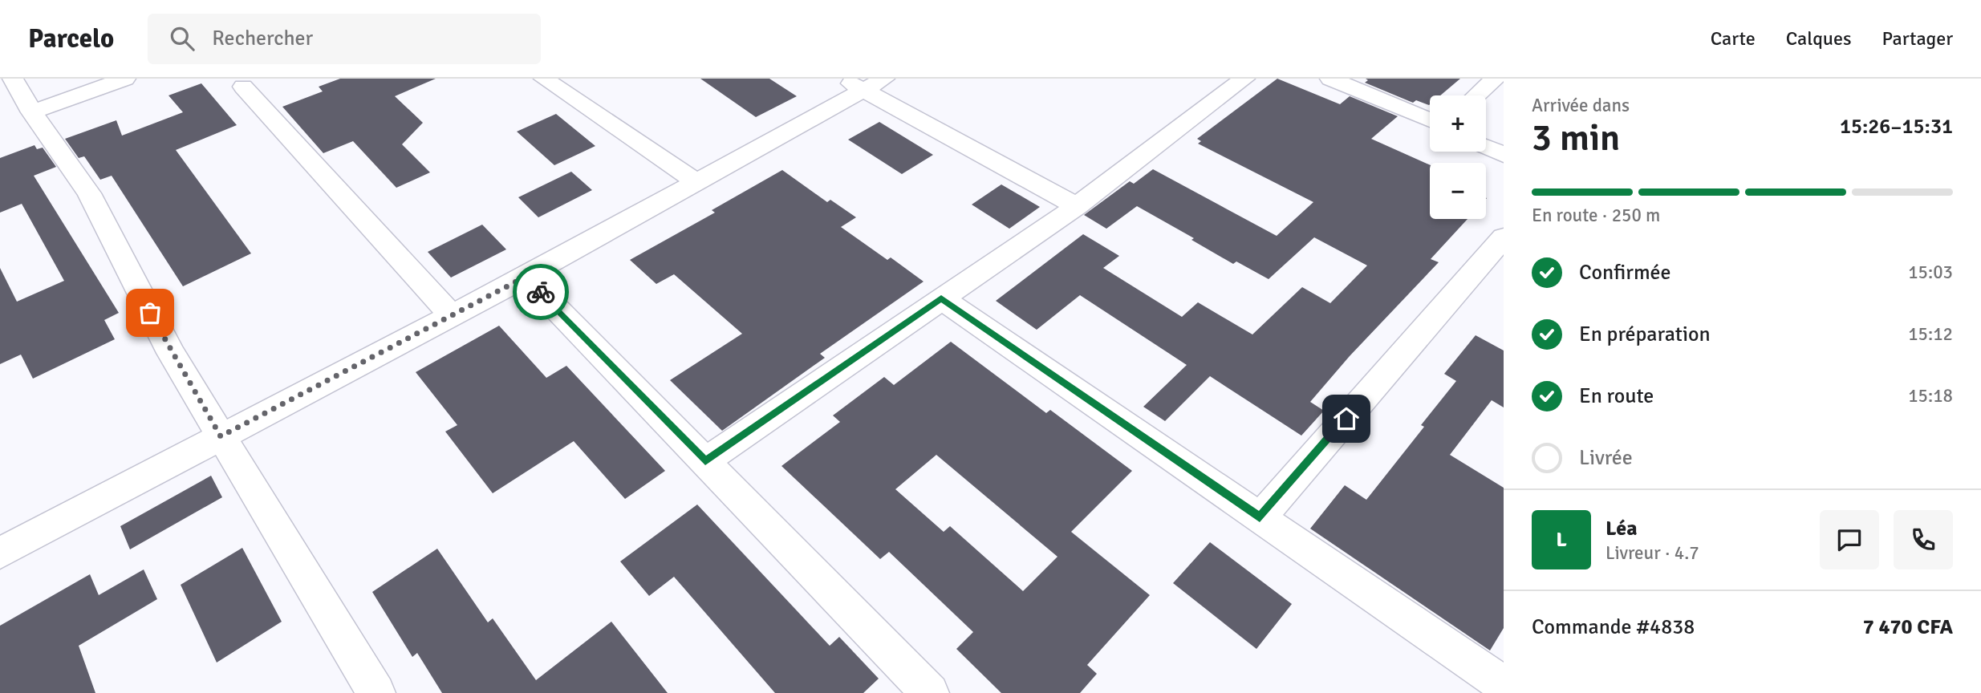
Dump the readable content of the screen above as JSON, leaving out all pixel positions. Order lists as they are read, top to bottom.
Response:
{
  "page": {
    "header": "Parcelo",
    "search": "Rechercher",
    "nav": ["Carte", "Calques", "Partager"],
    "heading": ["3 min", "Arrivée dans", "15:26–15:31"],
    "panel": [
      "Léa",
      "Livreur · 4.7",
      "Commande #4838",
      "7 470 CFA"
    ],
    "map_buttons": ["+", "−"],
    "bar": "En route · 250 m",
    "list": [
      ["Confirmée", "15:03"],
      ["En préparation", "15:12"],
      ["En route", "15:18"],
      "Livrée"
    ],
    "round": "L"
  }
}
